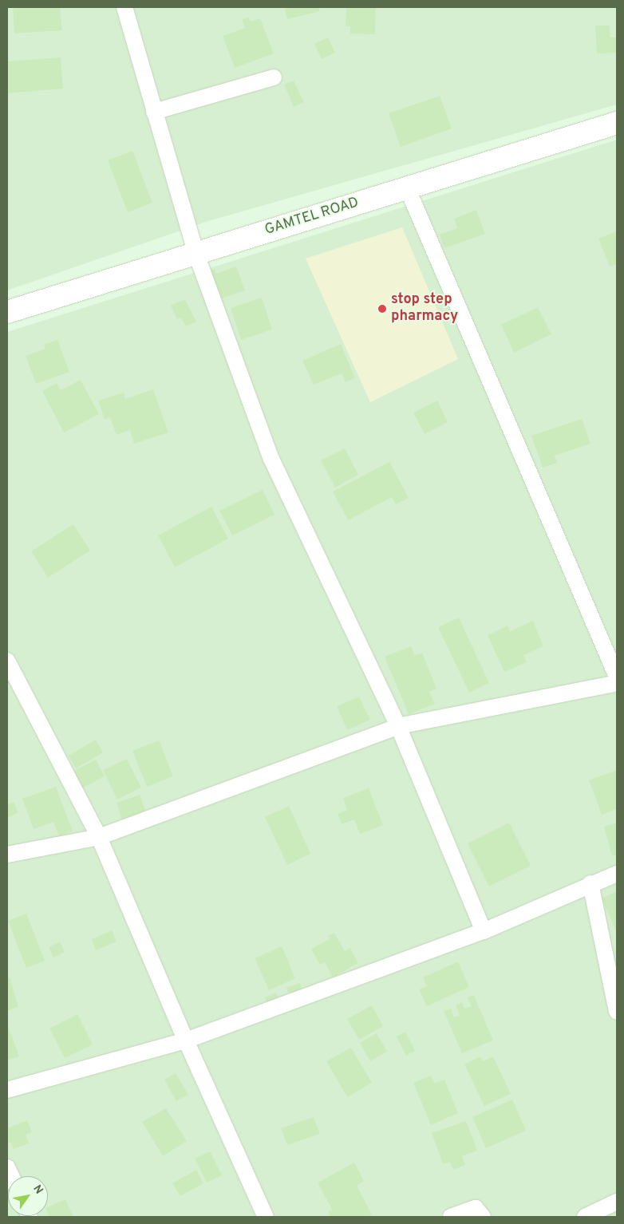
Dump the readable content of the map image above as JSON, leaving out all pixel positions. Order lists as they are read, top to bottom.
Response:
{
  "streets": {
    "street": ["GAMTEL ROAD"]
  },
  "places": ["stop step pharmacy"],
  "north": "top right"
}
